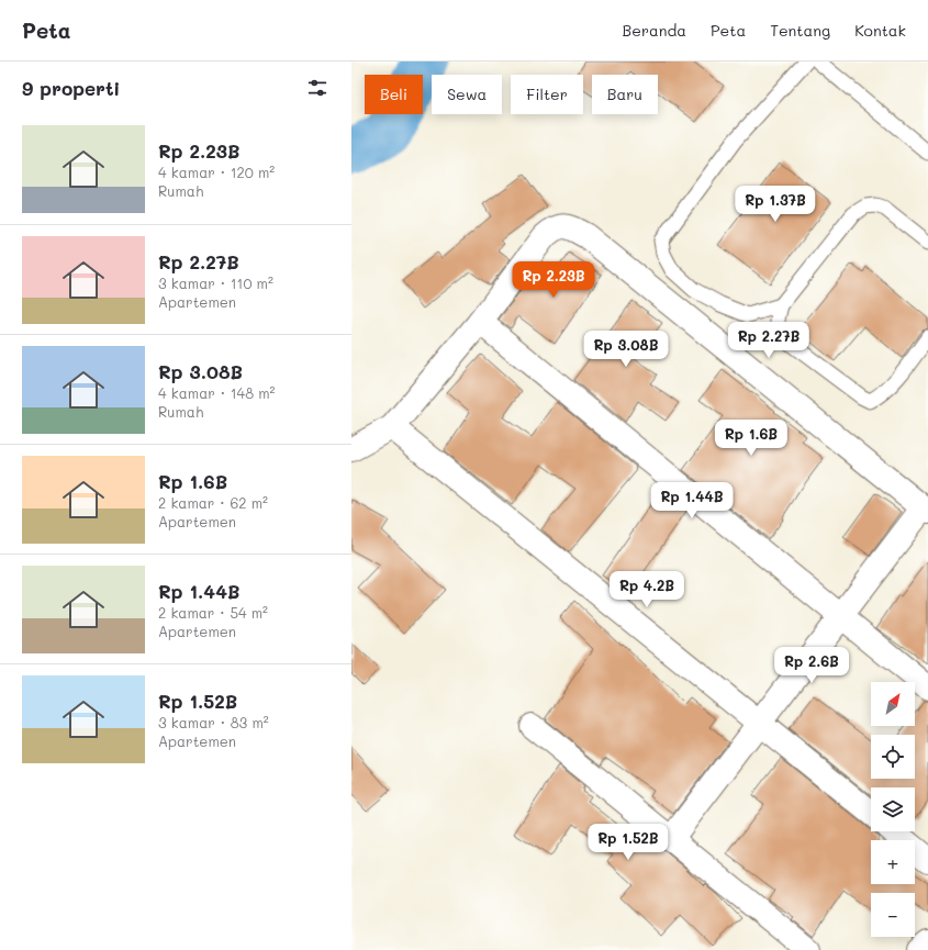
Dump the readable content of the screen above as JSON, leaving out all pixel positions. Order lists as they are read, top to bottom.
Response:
{
  "north": "top right",
  "page": {
    "header": "Peta",
    "nav": [
      "Beranda",
      "Peta",
      "Tentang",
      "Kontak"
    ],
    "heading": "9 properti",
    "chip": [
      "Beli",
      "Sewa",
      "Filter",
      "Baru"
    ],
    "list": [
      {
        "name": "Rp 2.23B",
        "note": "4 kamar · 120 m² · Rumah"
      },
      {
        "name": "Rp 2.27B",
        "note": "3 kamar · 110 m² · Apartemen"
      },
      {
        "name": "Rp 3.08B",
        "note": "4 kamar · 148 m² · Rumah"
      },
      {
        "name": "Rp 1.6B",
        "note": "2 kamar · 62 m² · Apartemen"
      },
      {
        "name": "Rp 1.44B",
        "note": "2 kamar · 54 m² · Apartemen"
      },
      {
        "name": "Rp 1.52B",
        "note": "3 kamar · 83 m² · Apartemen"
      }
    ],
    "price": [
      "Rp 1.37B",
      "Rp 2.23B",
      "Rp 2.27B",
      "Rp 3.08B",
      "Rp 1.6B",
      "Rp 1.44B",
      "Rp 4.2B",
      "Rp 2.6B",
      "Rp 1.52B"
    ],
    "map_buttons": ["+", "−"]
  }
}
